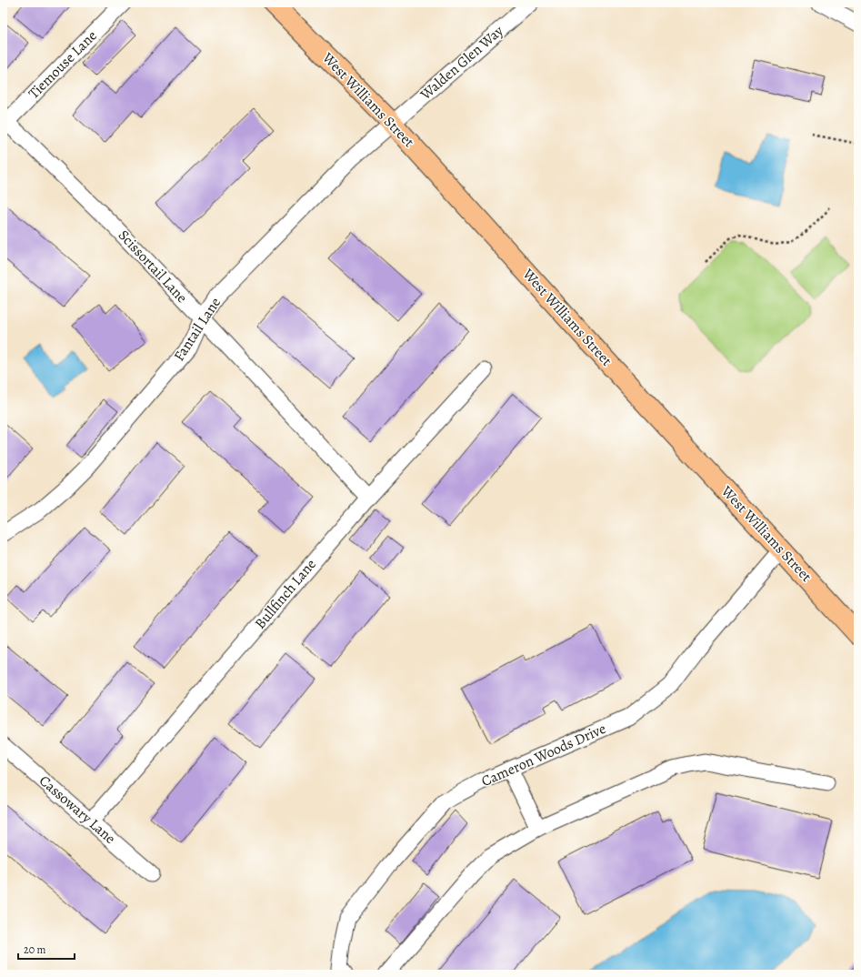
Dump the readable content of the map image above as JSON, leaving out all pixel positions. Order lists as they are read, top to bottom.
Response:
{
  "streets": {
    "main road": ["West Williams Street"],
    "street": [
      "Walden Glen Way",
      "Tiemouse Lane",
      "Scissortail Lane",
      "Fantail Lane",
      "Bullfinch Lane",
      "Cameron Woods Drive",
      "Cassowary Lane"
    ]
  },
  "crossings": [
    ["Walden Glen Way", "West Williams Street"],
    ["Walden Glen Way", "Fantail Lane"],
    ["Tiemouse Lane", "Scissortail Lane"],
    ["West Williams Street", "Fantail Lane"],
    ["West Williams Street", "Cameron Woods Drive"],
    ["Scissortail Lane", "Fantail Lane"],
    ["Scissortail Lane", "Bullfinch Lane"],
    ["Bullfinch Lane", "Cassowary Lane"]
  ],
  "scale_bar": "20 m"
}
